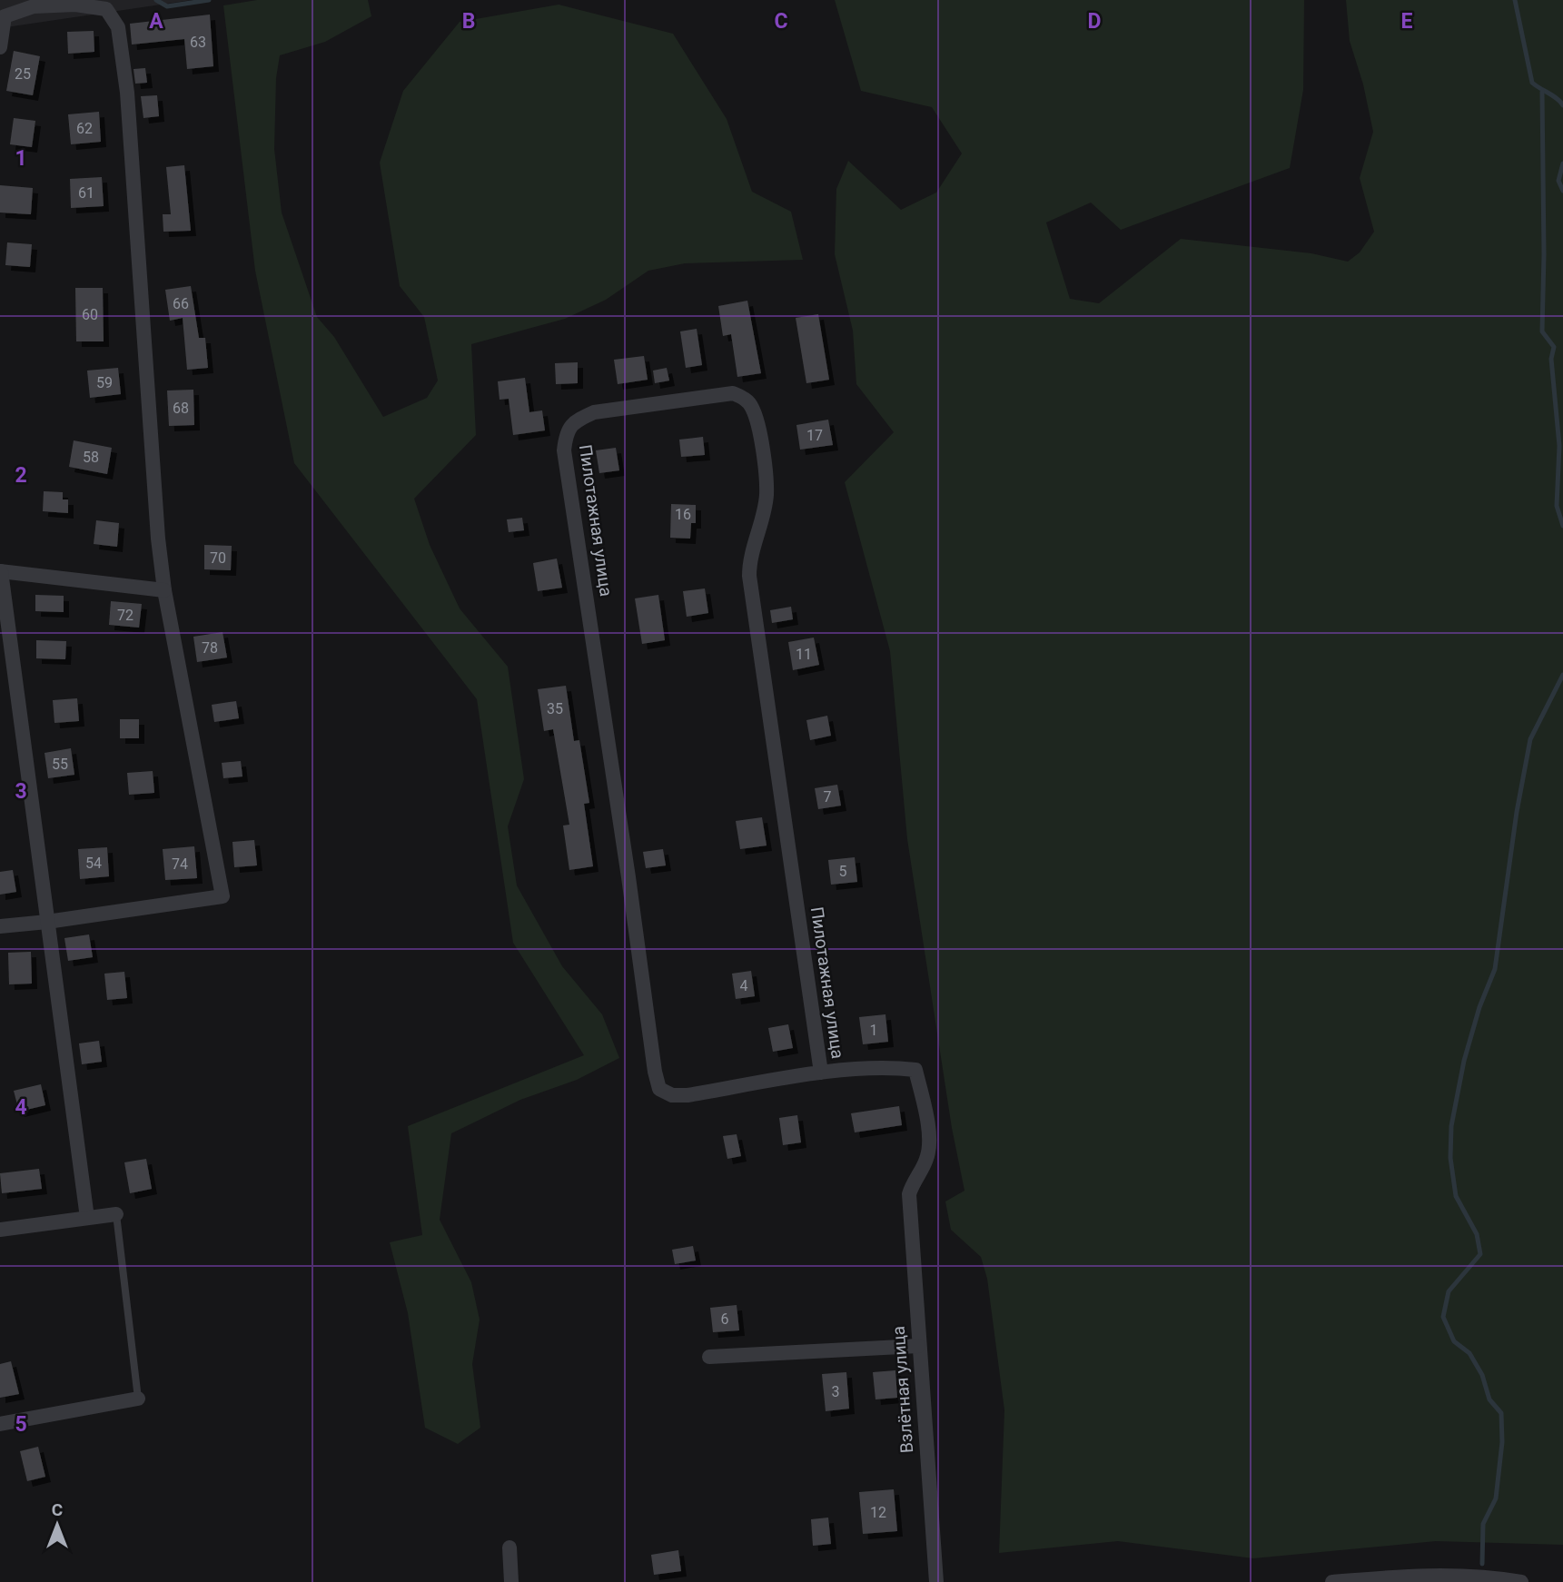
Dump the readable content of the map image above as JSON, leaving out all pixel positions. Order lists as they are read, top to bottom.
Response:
{
  "streets": {
    "street": ["Пилотажная улица", "Взлётная улица"]
  },
  "crossings": [
    ["Пилотажная улица", "Взлётная улица"]
  ],
  "house_numbers": [
    "63",
    "25",
    "62",
    "61",
    "66",
    "60",
    "59",
    "68",
    "17",
    "58",
    "16",
    "70",
    "72",
    "78",
    "11",
    "35",
    "55",
    "7",
    "54",
    "74",
    "5",
    "4",
    "1",
    "6",
    "3",
    "12"
  ],
  "north": "top",
  "grid": {
    "columns": [
      "A",
      "B",
      "C",
      "D",
      "E"
    ],
    "rows": [
      "1",
      "2",
      "3",
      "4",
      "5"
    ]
  }
}
